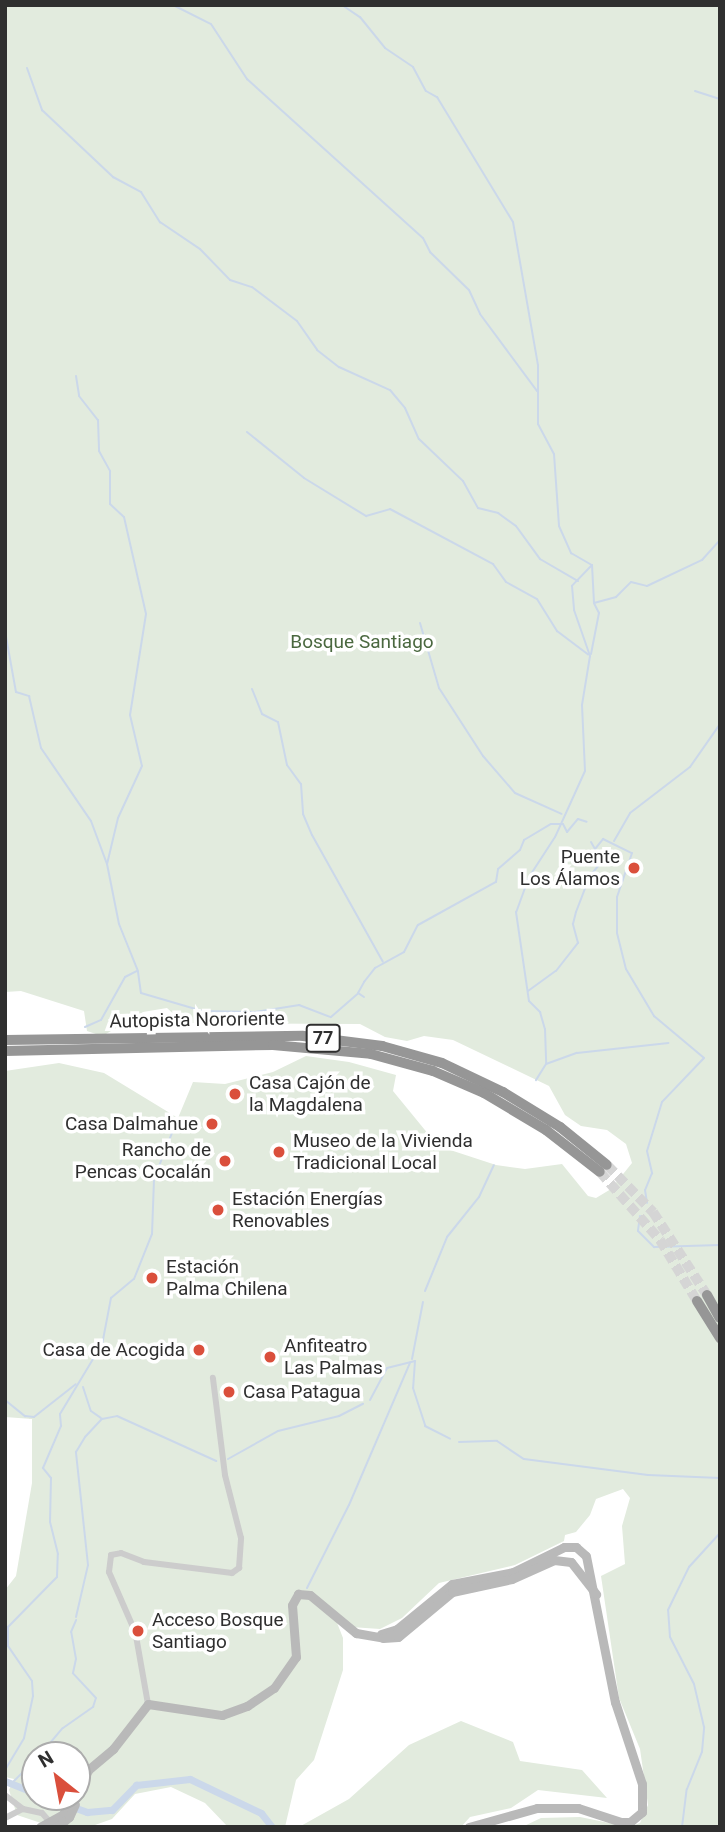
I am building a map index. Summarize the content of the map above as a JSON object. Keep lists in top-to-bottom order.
{
  "streets": {
    "highway": ["Autopista Nororiente", "77"]
  },
  "parks": ["Bosque Santiago"],
  "places": [
    "Puente Los Álamos",
    "Casa Cajón de la Magdalena",
    "Casa Dalmahue",
    "Museo de la Vivienda Tradicional Local",
    "Rancho de Pencas Cocalán",
    "Estación Energías Renovables",
    "Estación Palma Chilena",
    "Casa de Acogida",
    "Anfiteatro Las Palmas",
    "Casa Patagua",
    "Acceso Bosque Santiago"
  ],
  "north": "top left"
}
